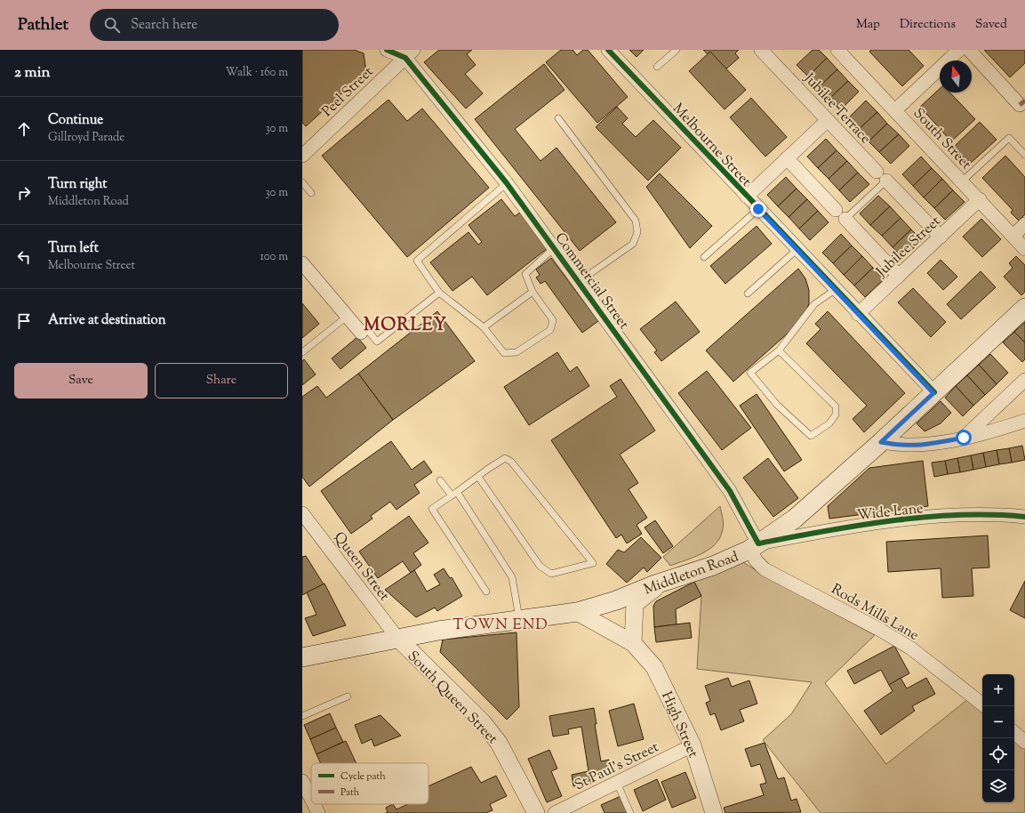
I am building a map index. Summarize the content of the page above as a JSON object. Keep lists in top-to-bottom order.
{
  "streets": {
    "main road": ["Middleton Road"],
    "street": [
      "Peel Street",
      "Jubilee Terrace",
      "South Street",
      "Melbourne Street",
      "Jubilee Street",
      "Commercial Street",
      "Wide Lane",
      "Queen Street",
      "Rods Mills Lane",
      "South Queen Street",
      "High Street",
      "St Paul's Street"
    ]
  },
  "crossings": [
    ["Peel Street", "Commercial Street"],
    ["Jubilee Terrace", "Jubilee Street"],
    ["South Street", "Jubilee Street"],
    ["Melbourne Street", "Jubilee Street"],
    ["Melbourne Street", "Middleton Road"],
    ["Commercial Street", "Wide Lane"],
    ["Commercial Street", "Middleton Road"],
    ["Commercial Street", "Rods Mills Lane"],
    ["Wide Lane", "Middleton Road"],
    ["Wide Lane", "Rods Mills Lane"],
    ["Queen Street", "Middleton Road"],
    ["Queen Street", "South Queen Street"],
    ["Middleton Road", "Rods Mills Lane"],
    ["Middleton Road", "South Queen Street"],
    ["Middleton Road", "High Street"],
    ["High Street", "St Paul's Street"]
  ],
  "districts": ["MORLEY", "TOWN END"],
  "legend": ["Cycle path", "Path"],
  "north": "top",
  "page": {
    "header": "Pathlet",
    "search": "Search here",
    "nav": ["Map", "Directions", "Saved"],
    "heading": ["2 min", "Walk · 160 m"],
    "list": [
      ["Continue", "Gillroyd Parade", "30 m"],
      ["Turn right", "Middleton Road", "30 m"],
      ["Turn left", "Melbourne Street", "100 m"],
      "Arrive at destination"
    ],
    "buttons": ["Save", "Share"],
    "map_buttons": ["+", "−"]
  }
}
